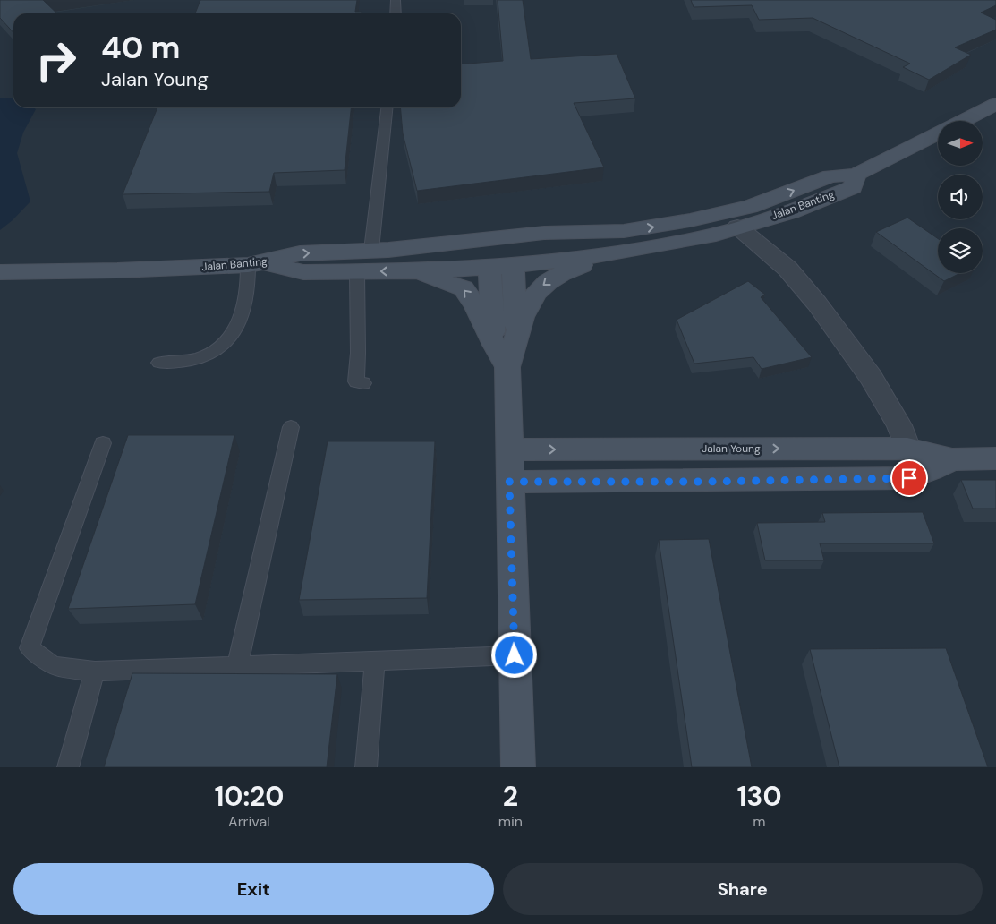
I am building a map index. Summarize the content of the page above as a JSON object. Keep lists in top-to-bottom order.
{
  "streets": {
    "main road": ["Jalan Banting", "Jalan Young"]
  },
  "north": "right",
  "page": {
    "turn": ["40 m", "Jalan Young"],
    "eta": [
      "10:20",
      "Arrival",
      "2",
      "min",
      "130",
      "m"
    ],
    "buttons": ["Exit", "Share"]
  }
}
